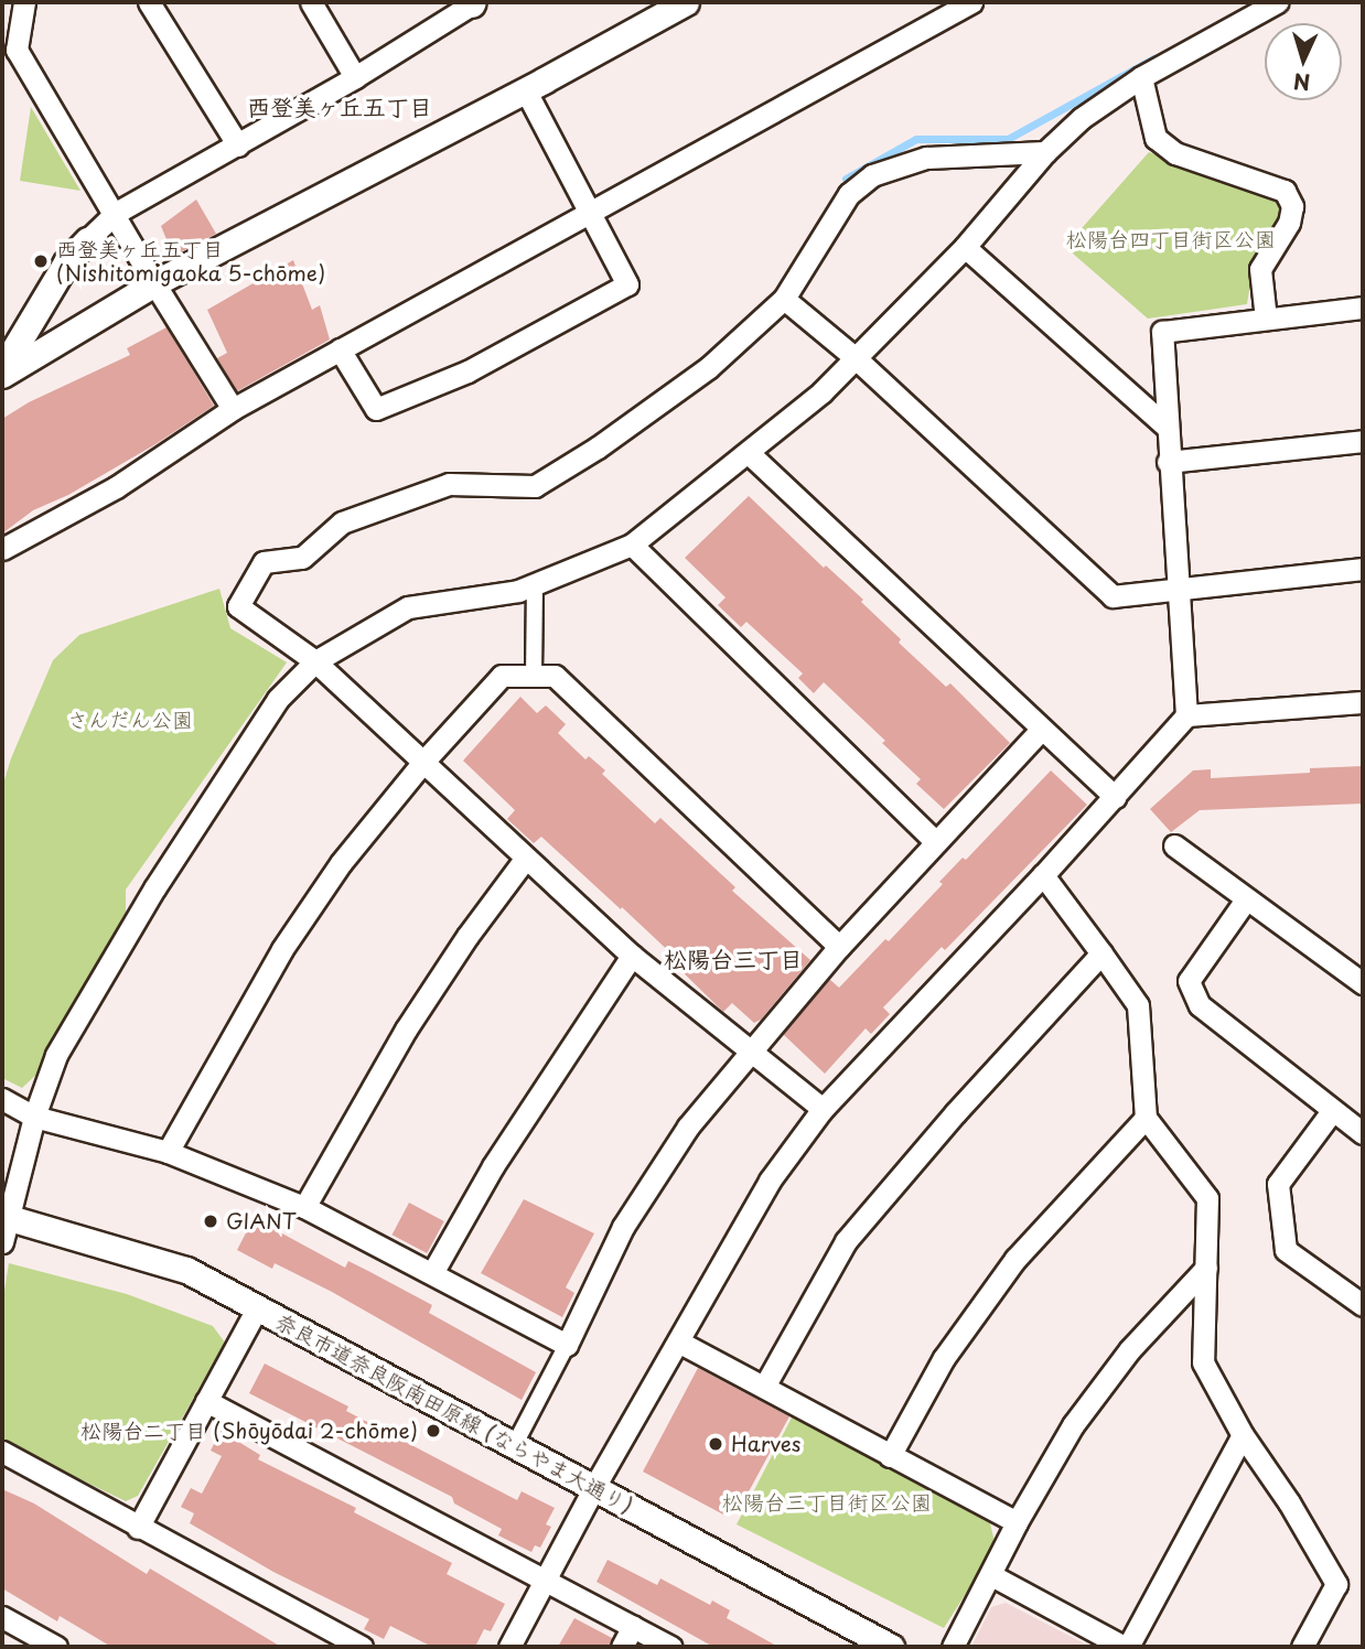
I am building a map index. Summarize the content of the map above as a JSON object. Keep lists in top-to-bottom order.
{
  "streets": {
    "street": ["奈良市道奈良阪南田原線 (ならやま大通り)"]
  },
  "districts": ["西登美ヶ丘五丁目", "松陽台三丁目"],
  "parks": ["松陽台四丁目街区公園", "さんだん公園", "松陽台三丁目街区公園"],
  "places": [
    "西登美ヶ丘五丁目 (Nishitomigaoka 5-chōme)",
    "GIANT",
    "松陽台二丁目 (Shōyōdai 2-chōme)",
    "Harves"
  ],
  "north": "bottom"
}
